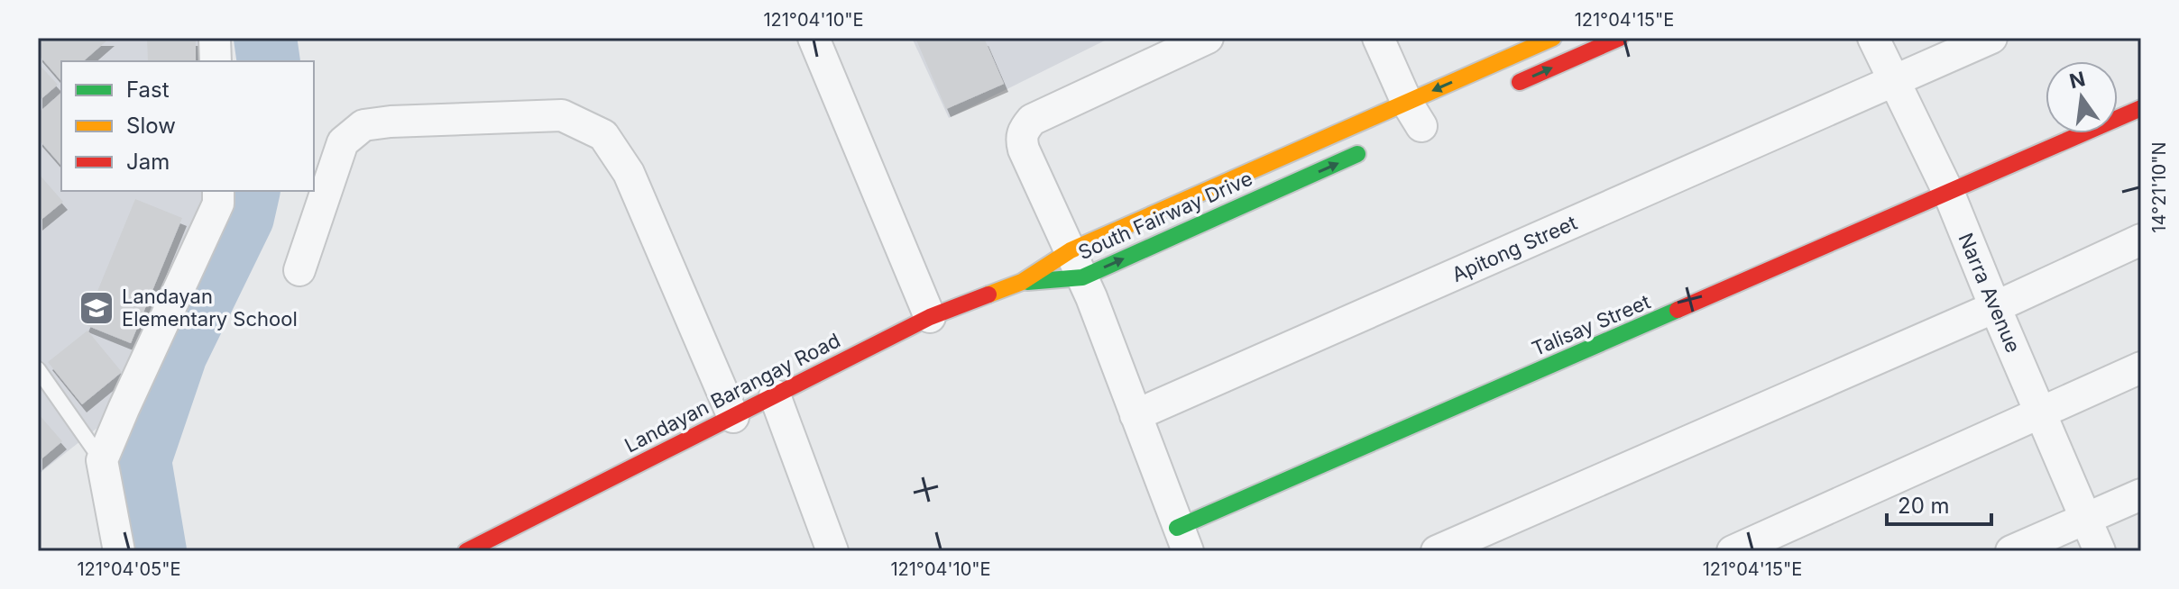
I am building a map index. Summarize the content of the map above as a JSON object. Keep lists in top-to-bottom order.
{
  "streets": {
    "street": [
      "South Fairway Drive",
      "Apitong Street",
      "Narra Avenue",
      "Talisay Street",
      "Landayan Barangay Road"
    ]
  },
  "crossings": [
    ["South Fairway Drive", "Landayan Barangay Road"],
    ["Apitong Street", "Narra Avenue"],
    ["Narra Avenue", "Talisay Street"]
  ],
  "places": {
    "school or university": ["Landayan Elementary School"]
  },
  "legend": ["Fast", "Slow", "Jam"],
  "scale_bar": "20 m",
  "north": "top",
  "coordinates": [
    "121°04'10\"E",
    "121°04'15\"E",
    "14°21'10\"N",
    "121°04'05\"E"
  ]
}
